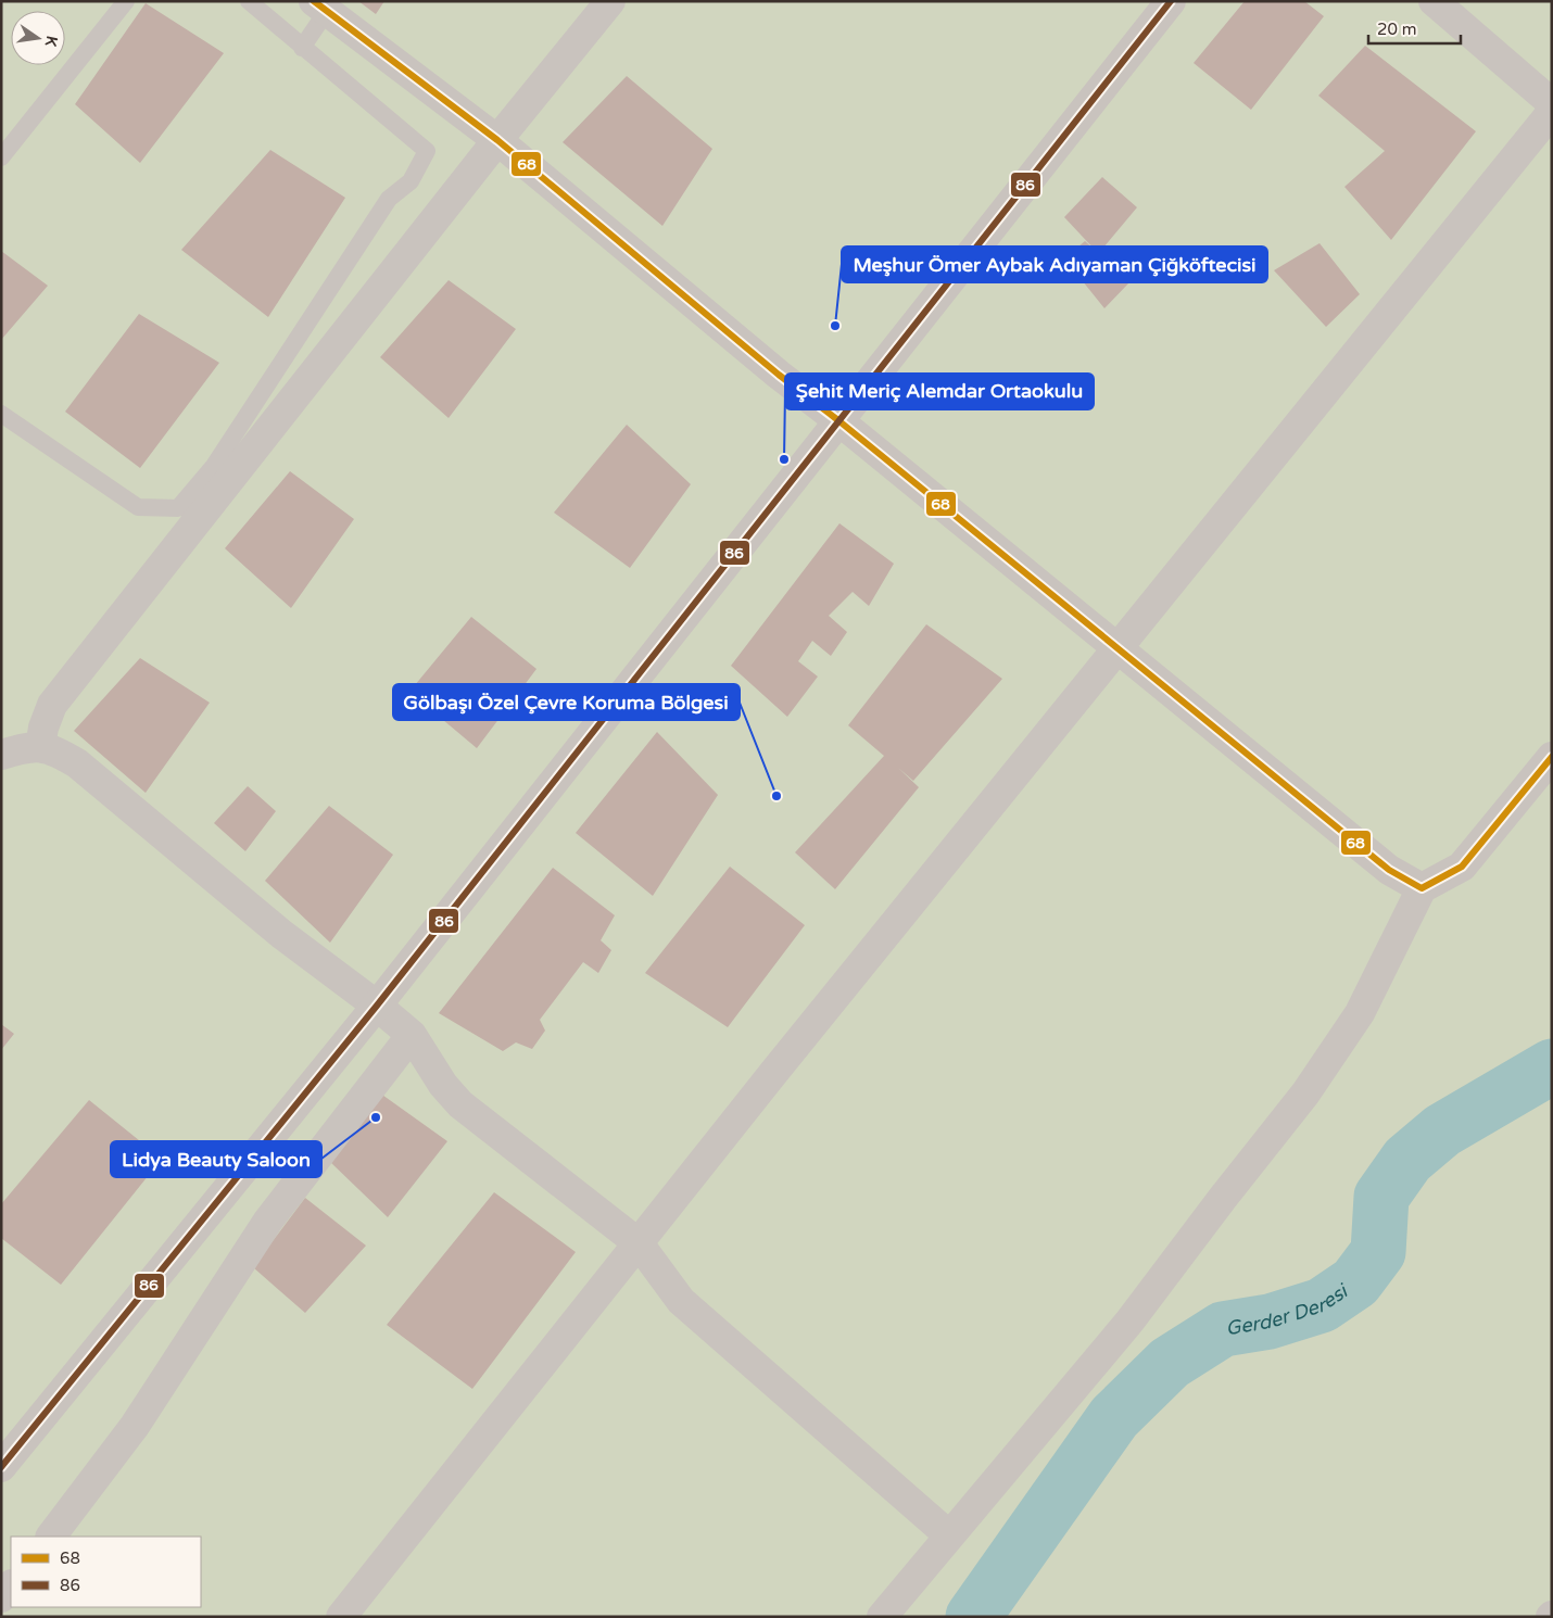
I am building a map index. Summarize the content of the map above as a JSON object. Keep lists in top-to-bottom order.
{
  "water": ["Gerder Deresi"],
  "places": [
    "Meşhur Ömer Aybak Adıyaman Çiğköftecisi",
    "Şehit Meriç Alemdar Ortaokulu",
    "Gölbaşı Özel Çevre Koruma Bölgesi",
    "Lidya Beauty Saloon"
  ],
  "lines": ["transit line 68", "transit line 86"],
  "legend": ["68", "86"],
  "scale_bar": "20 m",
  "north": "right"
}
